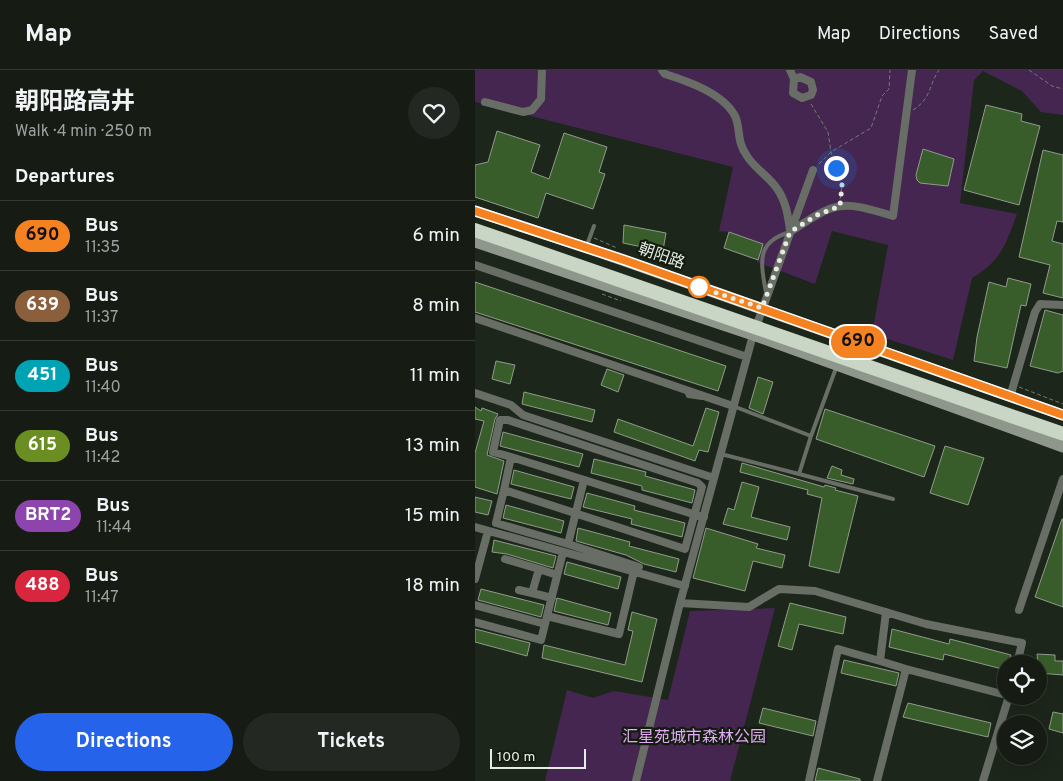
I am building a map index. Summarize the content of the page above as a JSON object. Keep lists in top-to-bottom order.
{
  "streets": {
    "highway": ["朝阳路"]
  },
  "parks": ["汇星苑城市森林公园"],
  "lines": ["bus line 690"],
  "scale_bar": "100 m",
  "page": {
    "header": "Map",
    "nav": ["Map", "Directions", "Saved"],
    "heading": [
      ["朝阳路高井", "Walk · 4 min · 250 m"],
      "Departures"
    ],
    "on_map": "690",
    "list": [
      {
        "mark": "690",
        "name": "Bus",
        "note": "11:35",
        "value": "6 min"
      },
      {
        "mark": "639",
        "name": "Bus",
        "note": "11:37",
        "value": "8 min"
      },
      {
        "mark": "451",
        "name": "Bus",
        "note": "11:40",
        "value": "11 min"
      },
      {
        "mark": "615",
        "name": "Bus",
        "note": "11:42",
        "value": "13 min"
      },
      {
        "mark": "BRT2",
        "name": "Bus",
        "note": "11:44",
        "value": "15 min"
      },
      {
        "mark": "488",
        "name": "Bus",
        "note": "11:47",
        "value": "18 min"
      }
    ],
    "buttons": ["Directions", "Tickets"],
    "scale": "100 m"
  }
}
